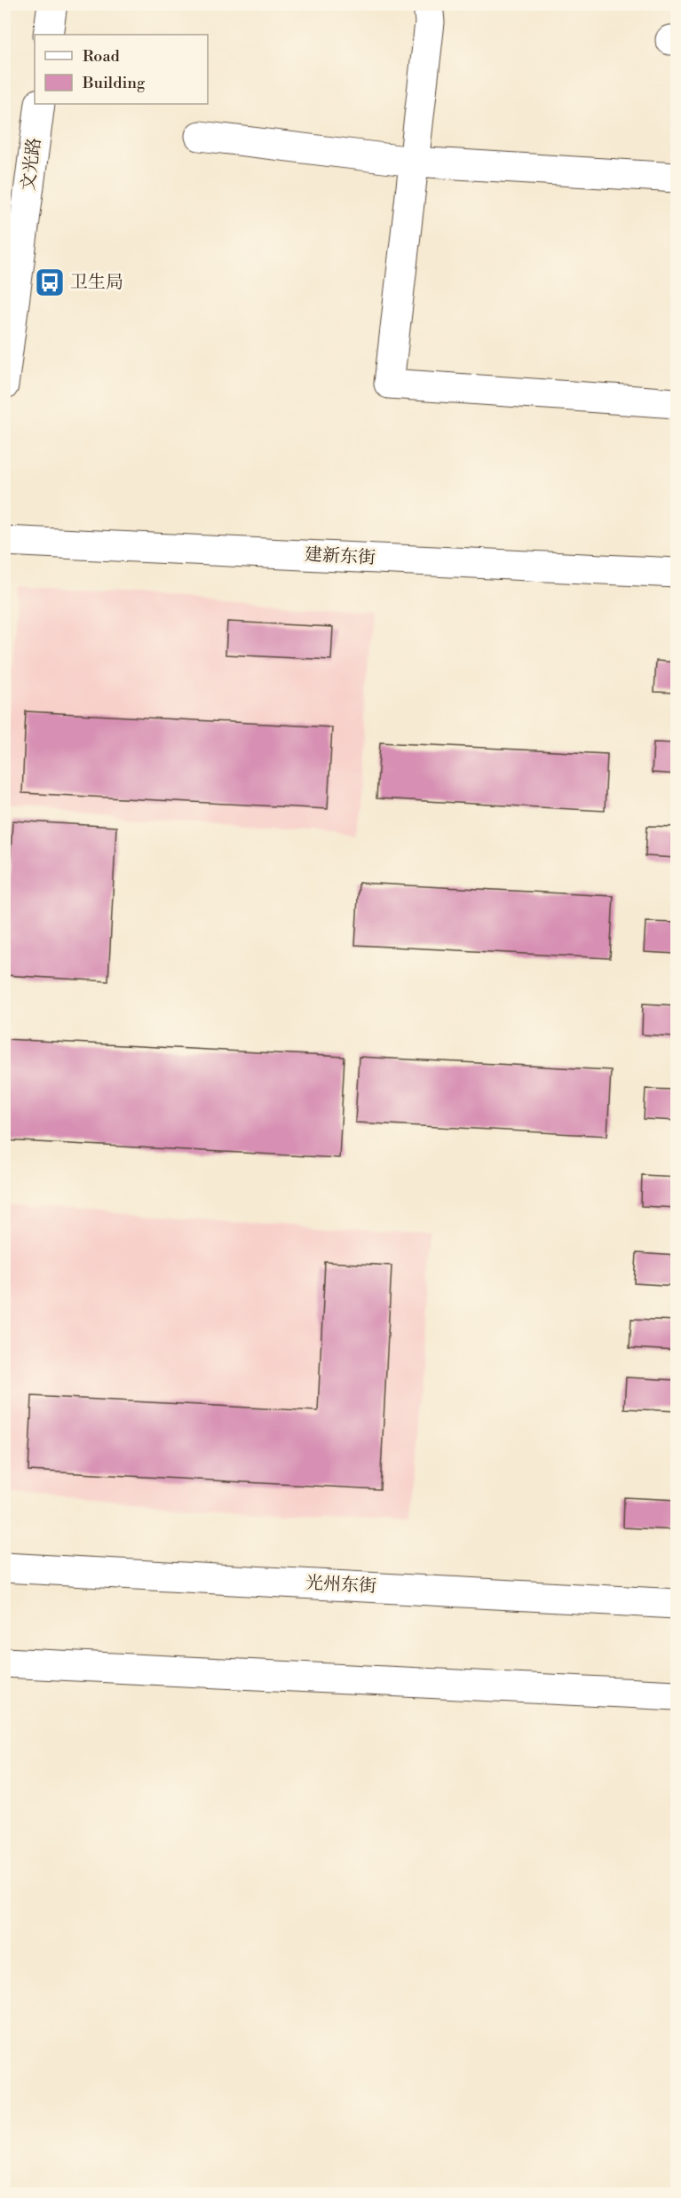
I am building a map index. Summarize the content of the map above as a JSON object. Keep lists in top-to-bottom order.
{
  "streets": {
    "street": ["文光路", "建新东街", "光州东街"]
  },
  "places": {
    "bus stop": ["卫生局"]
  },
  "legend": ["Road", "Building"]
}
